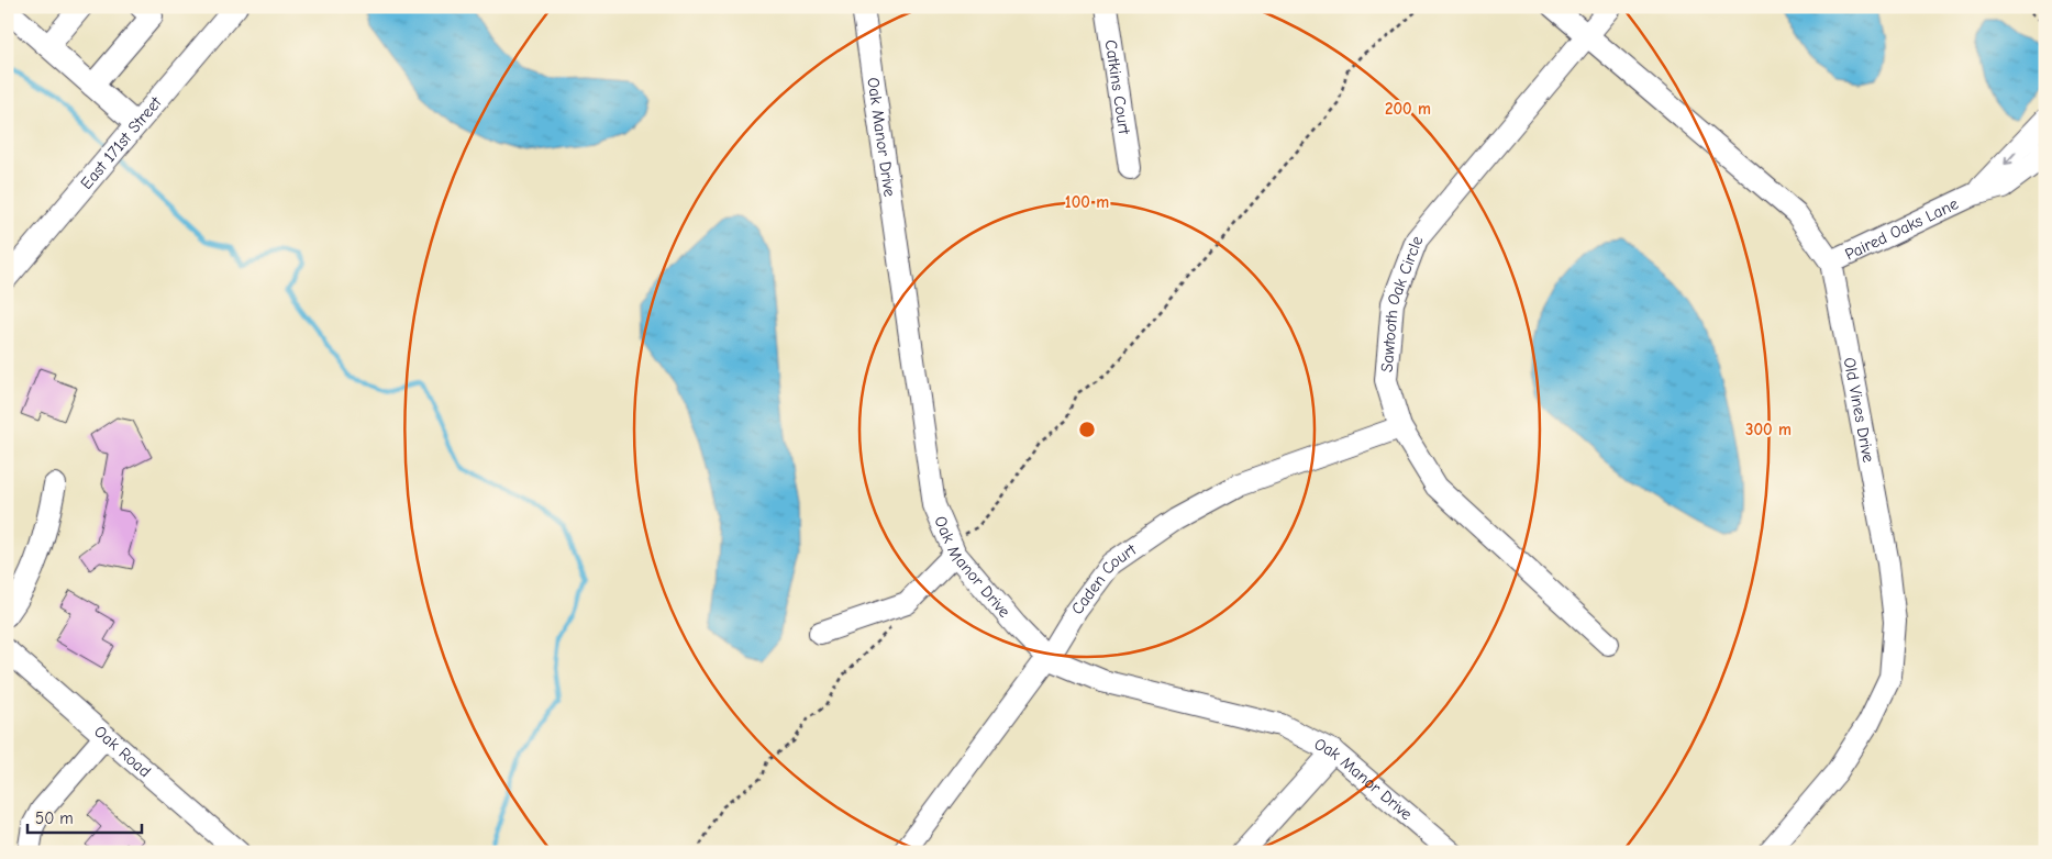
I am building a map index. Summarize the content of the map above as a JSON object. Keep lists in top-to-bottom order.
{
  "streets": {
    "street": [
      "Catkins Court",
      "Oak Manor Drive",
      "East 171st Street",
      "Paired Oaks Lane",
      "Sawtooth Oak Circle",
      "Old Vines Drive",
      "Caden Court",
      "Oak Road"
    ]
  },
  "crossings": [
    ["Oak Manor Drive", "Caden Court"],
    ["Paired Oaks Lane", "Old Vines Drive"],
    ["Sawtooth Oak Circle", "Old Vines Drive"],
    ["Sawtooth Oak Circle", "Caden Court"]
  ],
  "scale_bar": "50 m",
  "rings": ["200 m", "100 m", "300 m"]
}
